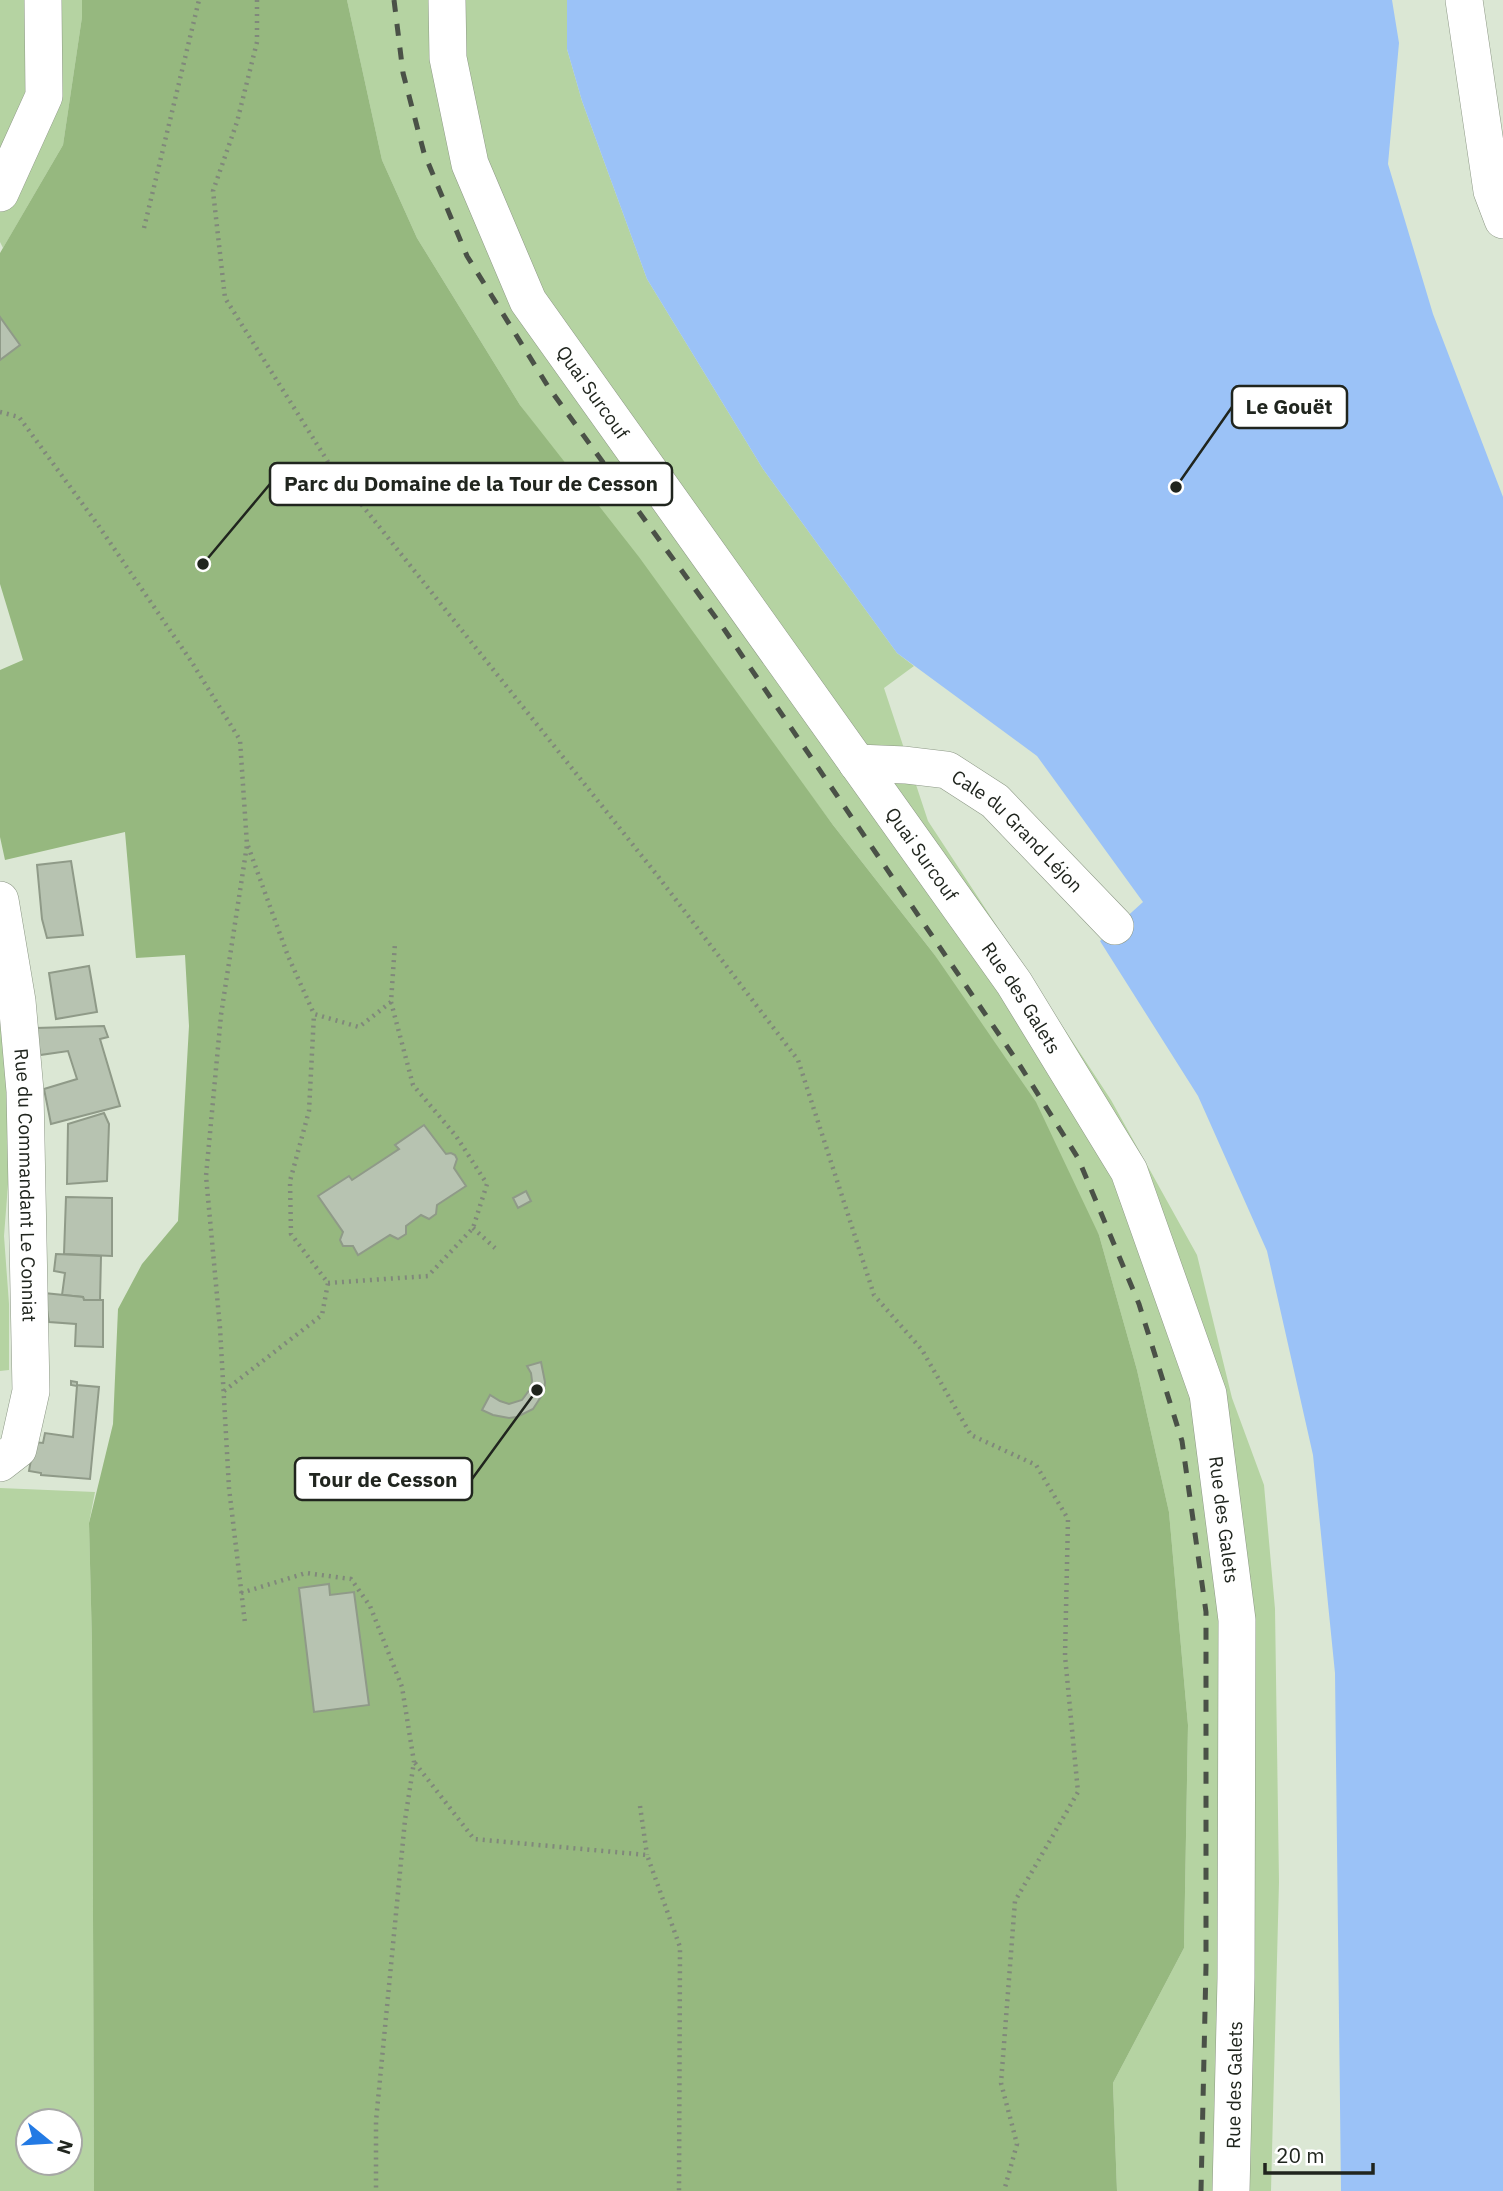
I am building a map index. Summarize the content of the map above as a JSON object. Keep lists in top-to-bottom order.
{
  "streets": {
    "street": [
      "Quai Surcouf",
      "Cale du Grand Léjon",
      "Rue des Galets",
      "Rue du Commandant Le Conniat"
    ]
  },
  "crossings": [
    ["Quai Surcouf", "Cale du Grand Léjon"],
    ["Quai Surcouf", "Rue des Galets"]
  ],
  "places": ["Le Gouët", "Parc du Domaine de la Tour de Cesson", "Tour de Cesson"],
  "scale_bar": "20 m",
  "north": "right"
}
